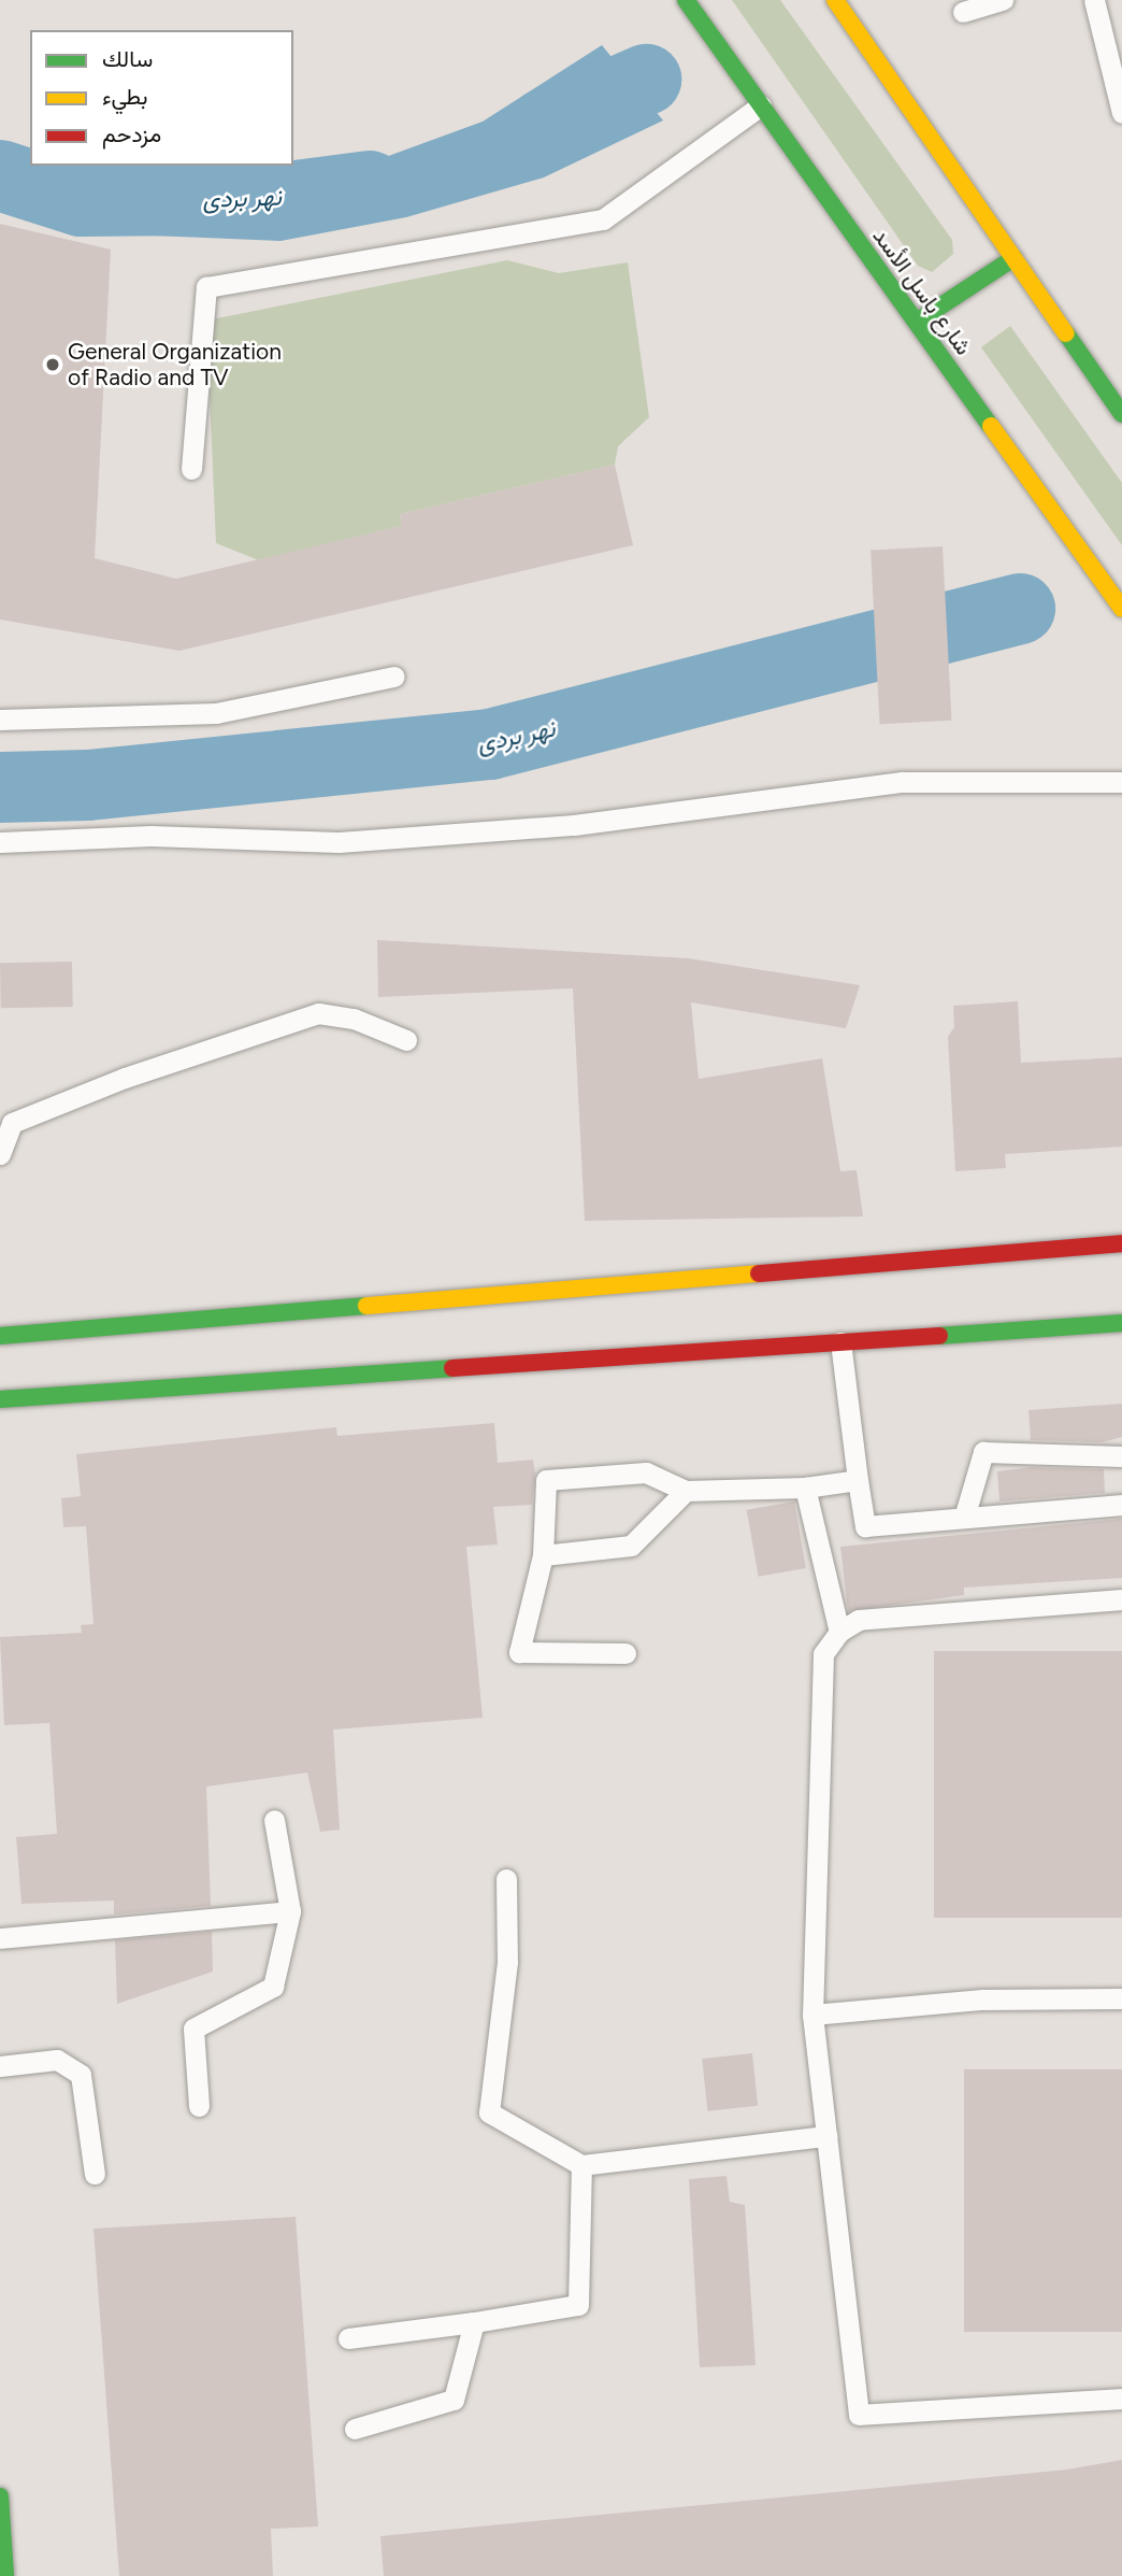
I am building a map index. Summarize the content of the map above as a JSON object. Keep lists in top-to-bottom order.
{
  "streets": {
    "main road": ["شارع باسل الأسد"]
  },
  "water": ["نهر بردى"],
  "places": ["General Organization of Radio and TV"],
  "legend": ["سالك", "بطيء", "مزدحم"]
}
